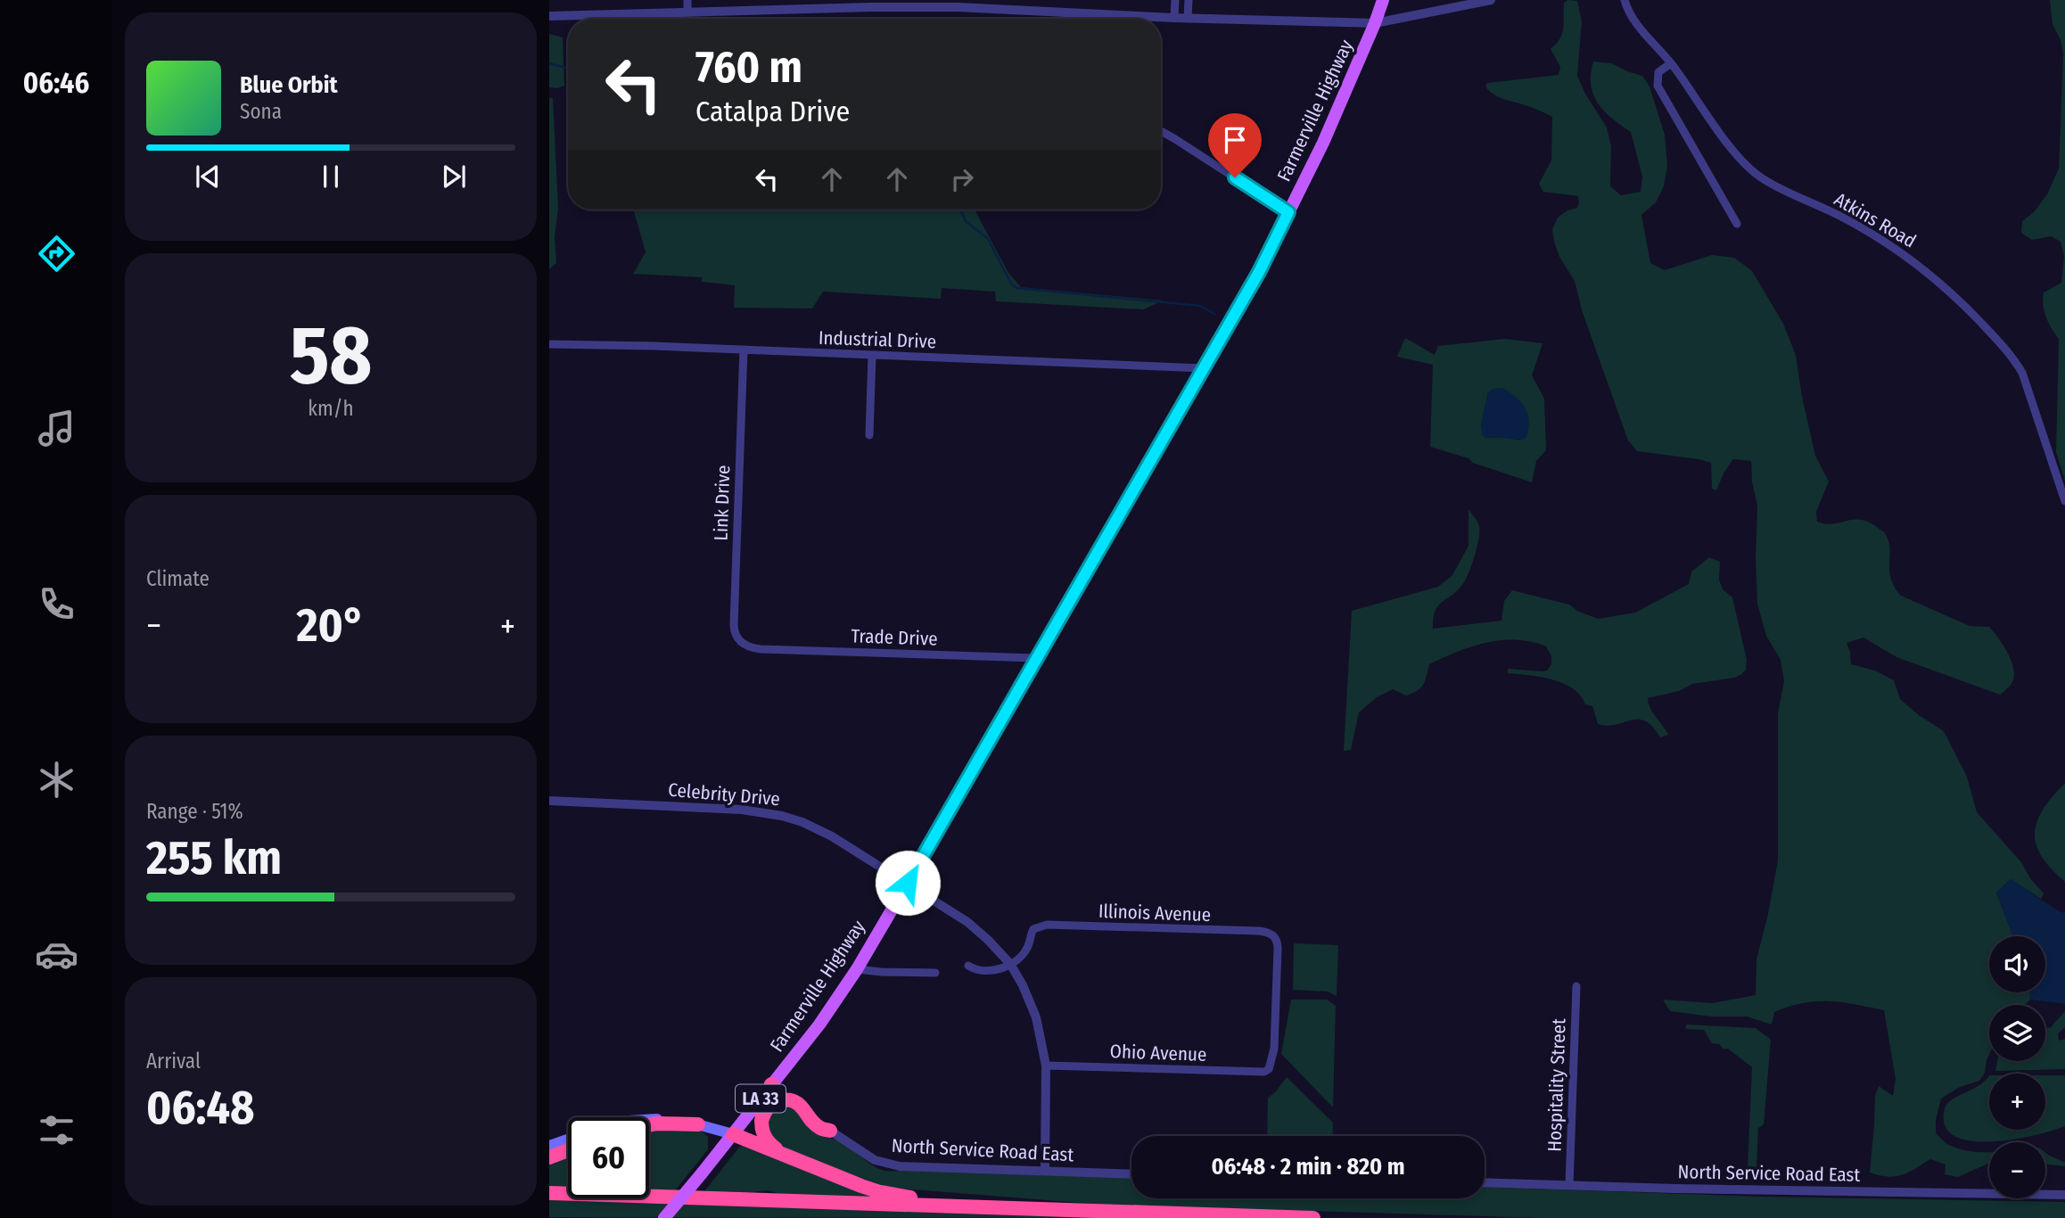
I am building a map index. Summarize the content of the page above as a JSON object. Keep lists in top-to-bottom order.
{
  "streets": {
    "main road": ["Farmerville Highway", "LA 33"],
    "street": [
      "Atkins Road",
      "Industrial Drive",
      "Link Drive",
      "Trade Drive",
      "Celebrity Drive",
      "Illinois Avenue",
      "Ohio Avenue",
      "Hospitality Street",
      "North Service Road East"
    ]
  },
  "crossings": [
    ["Farmerville Highway", "Industrial Drive"],
    ["Farmerville Highway", "Trade Drive"],
    ["Farmerville Highway", "Celebrity Drive"],
    ["Industrial Drive", "Link Drive"],
    ["Link Drive", "Trade Drive"],
    ["Celebrity Drive", "Illinois Avenue"],
    ["Celebrity Drive", "Ohio Avenue"],
    ["Celebrity Drive", "North Service Road East"],
    ["Illinois Avenue", "Ohio Avenue"],
    ["Hospitality Street", "North Service Road East"]
  ],
  "page": {
    "tabs": "06:46",
    "turn": ["760 m", "Catalpa Drive"],
    "song": ["Blue Orbit", "Sona"],
    "tile": [
      ["58", "km/h"],
      "Climate",
      ["Range · 51%", "255 km"],
      ["Arrival", "06:48"]
    ],
    "heat": ["−", "20°", "+"],
    "map_buttons": ["+", "−"],
    "limit": "60",
    "trip": "06:48 · 2 min · 820 m"
  }
}
